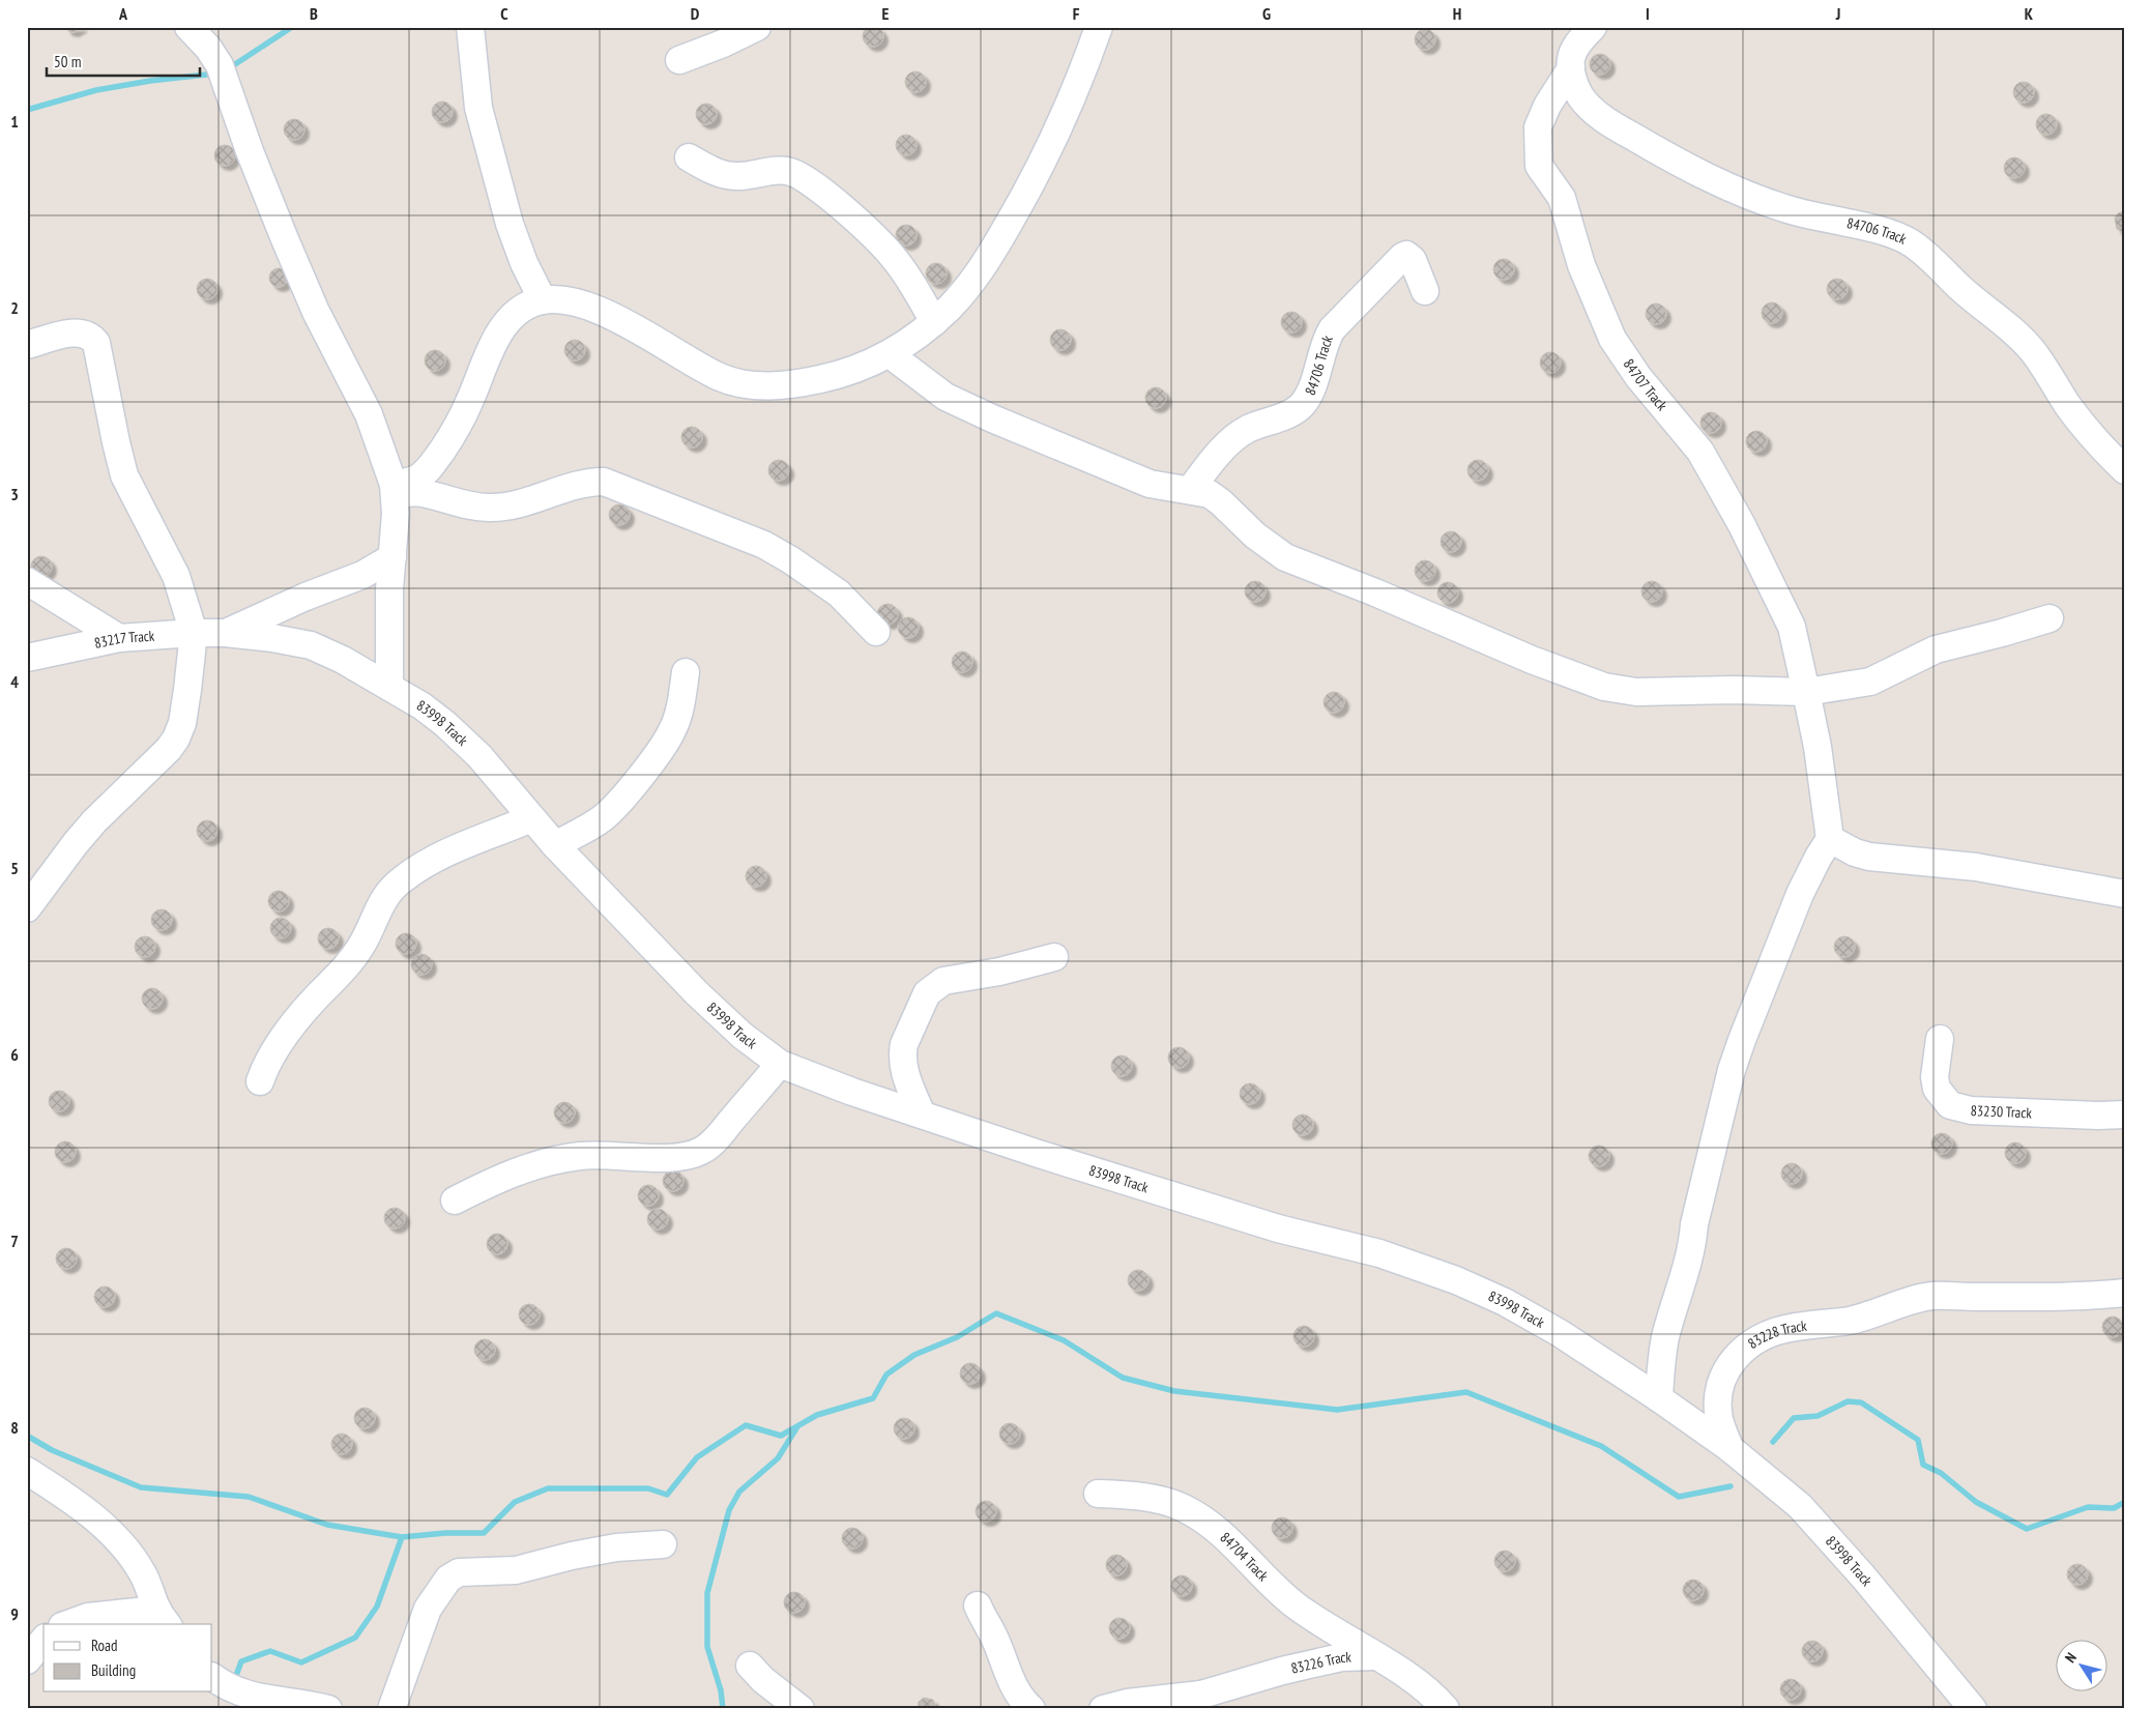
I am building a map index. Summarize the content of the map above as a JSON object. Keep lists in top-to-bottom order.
{
  "streets": {
    "street": [
      "84706 Track",
      "84707 Track",
      "83217 Track",
      "83998 Track",
      "83230 Track",
      "83228 Track",
      "84704 Track",
      "83226 Track"
    ]
  },
  "crossings": [
    ["84706 Track", "84707 Track"],
    ["83217 Track", "83998 Track"],
    ["83998 Track", "83228 Track"],
    ["84704 Track", "83226 Track"]
  ],
  "legend": ["Road", "Building"],
  "scale_bar": "50 m",
  "north": "top left",
  "grid": {
    "columns": [
      "A",
      "B",
      "C",
      "D",
      "E",
      "F",
      "G",
      "H",
      "I",
      "J",
      "K"
    ],
    "rows": [
      "1",
      "2",
      "3",
      "4",
      "5",
      "6",
      "7",
      "8",
      "9"
    ]
  }
}
